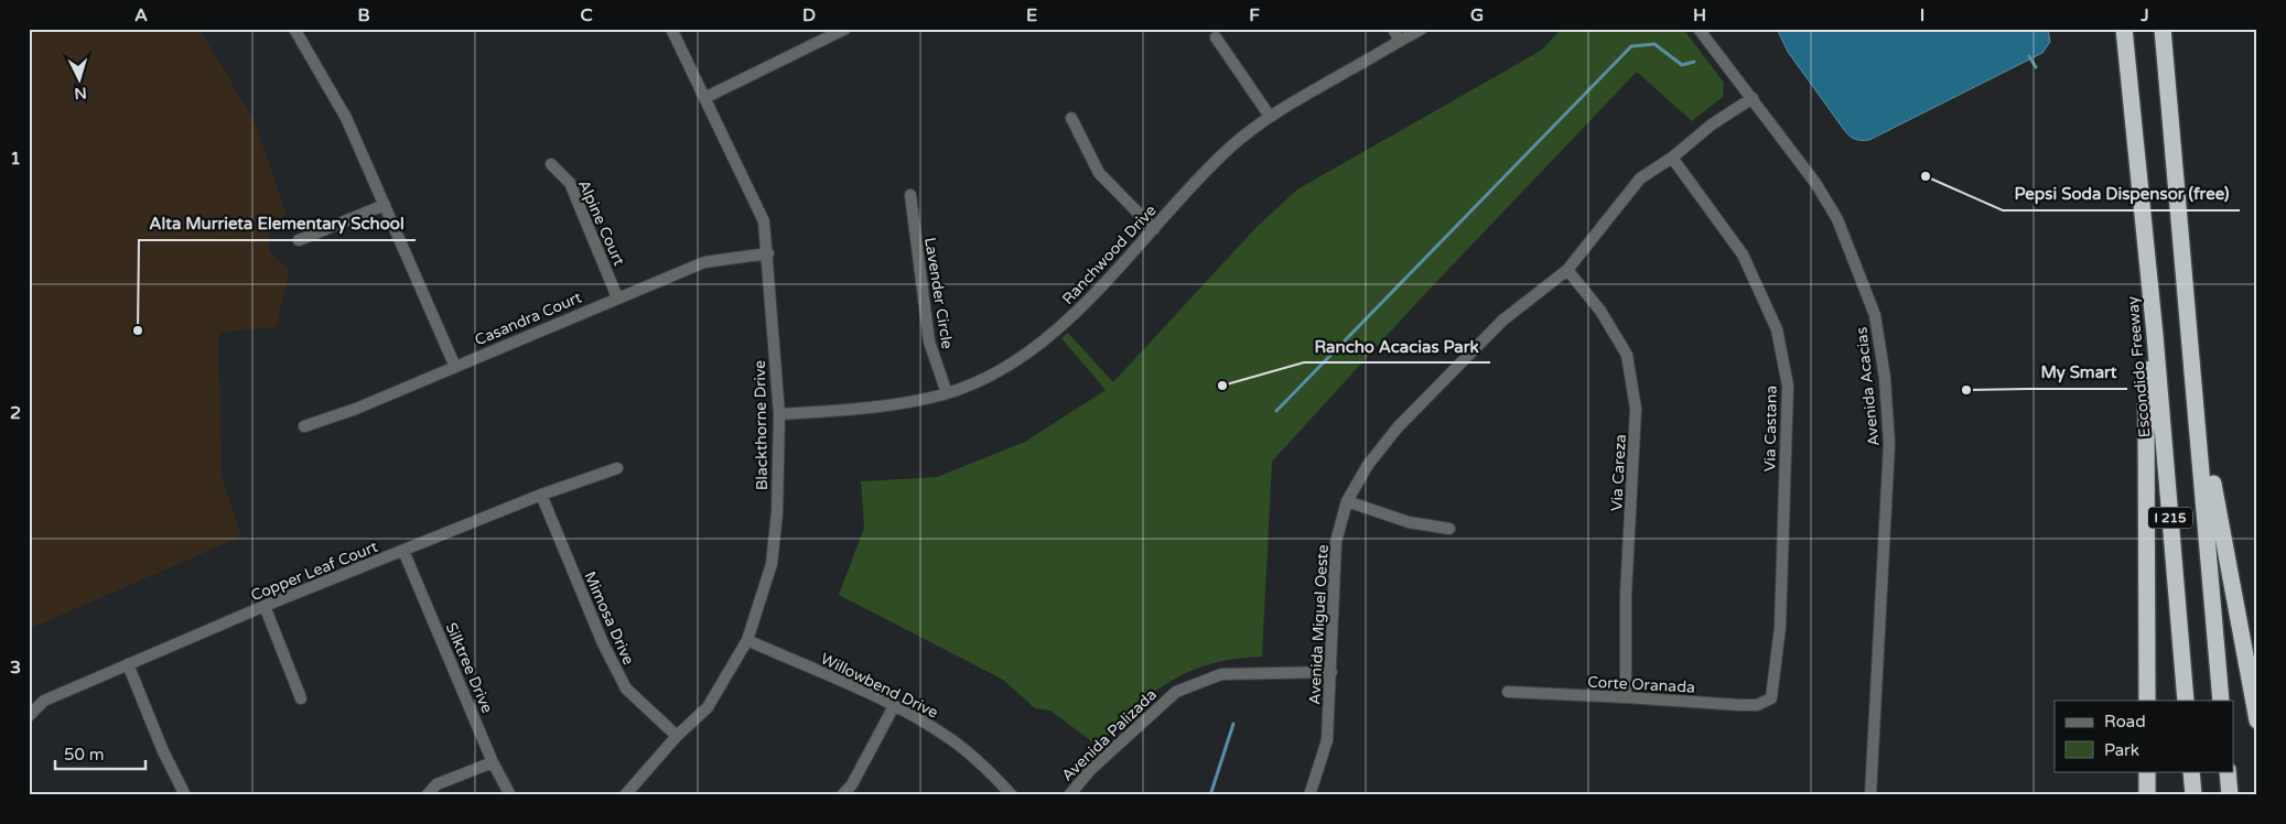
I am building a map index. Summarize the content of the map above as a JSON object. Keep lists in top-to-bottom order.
{
  "streets": {
    "highway": ["Escondido Freeway", "I 215"],
    "street": [
      "Alpine Court",
      "Ranchwood Drive",
      "Lavender Circle",
      "Casandra Court",
      "Avenida Acacias",
      "Blackthorne Drive",
      "Via Castana",
      "Via Careza",
      "Copper Leaf Court",
      "Mimosa Drive",
      "Avenida Miguel Oeste",
      "Silktree Drive",
      "Corte Oranada",
      "Willowbend Drive",
      "Avenida Palizada"
    ]
  },
  "crossings": [
    ["Alpine Court", "Casandra Court"],
    ["Ranchwood Drive", "Lavender Circle"],
    ["Ranchwood Drive", "Blackthorne Drive"],
    ["Casandra Court", "Blackthorne Drive"],
    ["Avenida Acacias", "Avenida Miguel Oeste"],
    ["Blackthorne Drive", "Mimosa Drive"],
    ["Blackthorne Drive", "Willowbend Drive"],
    ["Via Castana", "Avenida Miguel Oeste"],
    ["Via Castana", "Corte Oranada"],
    ["Via Careza", "Avenida Miguel Oeste"],
    ["Via Careza", "Corte Oranada"],
    ["Copper Leaf Court", "Mimosa Drive"],
    ["Copper Leaf Court", "Silktree Drive"],
    ["Avenida Miguel Oeste", "Avenida Palizada"]
  ],
  "places": [
    "Pepsi Soda Dispensor (free)",
    "Alta Murrieta Elementary School",
    "Rancho Acacias Park",
    "My Smart"
  ],
  "legend": ["Road", "Park"],
  "scale_bar": "50 m",
  "north": "bottom",
  "grid": {
    "columns": [
      "A",
      "B",
      "C",
      "D",
      "E",
      "F",
      "G",
      "H",
      "I",
      "J"
    ],
    "rows": ["1", "2", "3"]
  }
}
